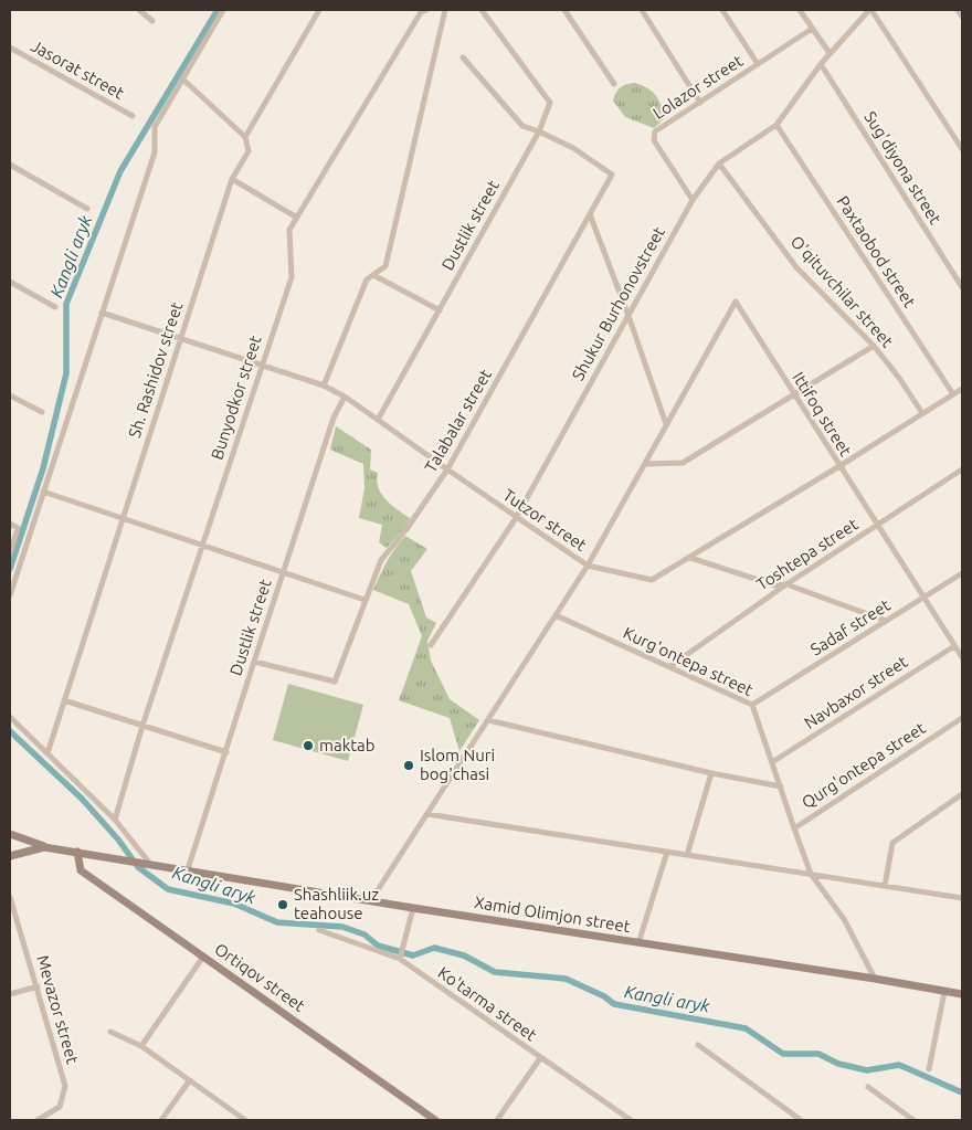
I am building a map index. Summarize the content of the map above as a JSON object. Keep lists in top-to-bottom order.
{
  "streets": {
    "main road": ["Xamid Olimjon street", "Ortiqov street"],
    "street": [
      "Jasorat street",
      "Lolazor street",
      "Sug'diyona street",
      "Dustlik street",
      "Paxtaobod street",
      "O'qituvchilar street",
      "Shukur Burhonovstreet",
      "Sh. Rashidov street",
      "Bunyodkor street",
      "Ittifoq street",
      "Talabalar street",
      "Tutzor street",
      "Toshtepa street",
      "Sadaf street",
      "Kurg'ontepa street",
      "Navbaxor street",
      "Qurg'ontepa street",
      "Ko'tarma street",
      "Mevazor street"
    ]
  },
  "crossings": [
    ["Lolazor street", "Shukur Burhonovstreet"],
    ["Sug'diyona street", "Shukur Burhonovstreet"],
    ["Dustlik street", "Talabalar street"],
    ["Dustlik street", "Tutzor street"],
    ["Dustlik street", "Xamid Olimjon street"],
    ["Paxtaobod street", "Shukur Burhonovstreet"],
    ["Paxtaobod street", "Tutzor street"],
    ["O'qituvchilar street", "Shukur Burhonovstreet"],
    ["O'qituvchilar street", "Tutzor street"],
    ["Shukur Burhonovstreet", "Tutzor street"],
    ["Sh. Rashidov street", "Tutzor street"],
    ["Bunyodkor street", "Tutzor street"],
    ["Ittifoq street", "Tutzor street"],
    ["Ittifoq street", "Toshtepa street"],
    ["Ittifoq street", "Sadaf street"],
    ["Ittifoq street", "Navbaxor street"],
    ["Talabalar street", "Tutzor street"],
    ["Toshtepa street", "Kurg'ontepa street"],
    ["Sadaf street", "Kurg'ontepa street"],
    ["Kurg'ontepa street", "Navbaxor street"],
    ["Kurg'ontepa street", "Qurg'ontepa street"],
    ["Qurg'ontepa street", "Xamid Olimjon street"],
    ["Xamid Olimjon street", "Ortiqov street"]
  ],
  "water": ["Kangli aryk"],
  "places": ["maktab", "Islom Nuri bog'chasi", "Shashliik.uz teahouse"]
}
